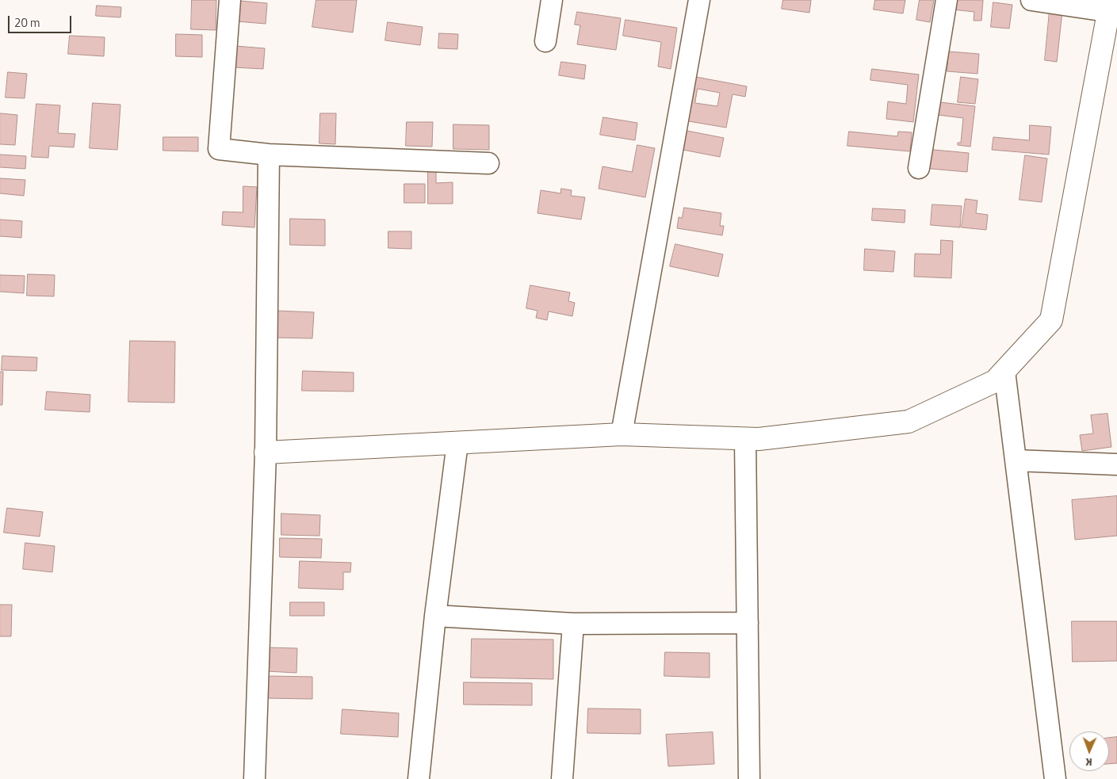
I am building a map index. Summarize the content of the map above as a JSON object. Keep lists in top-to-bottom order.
{
  "scale_bar": "20 m",
  "north": "bottom"
}
